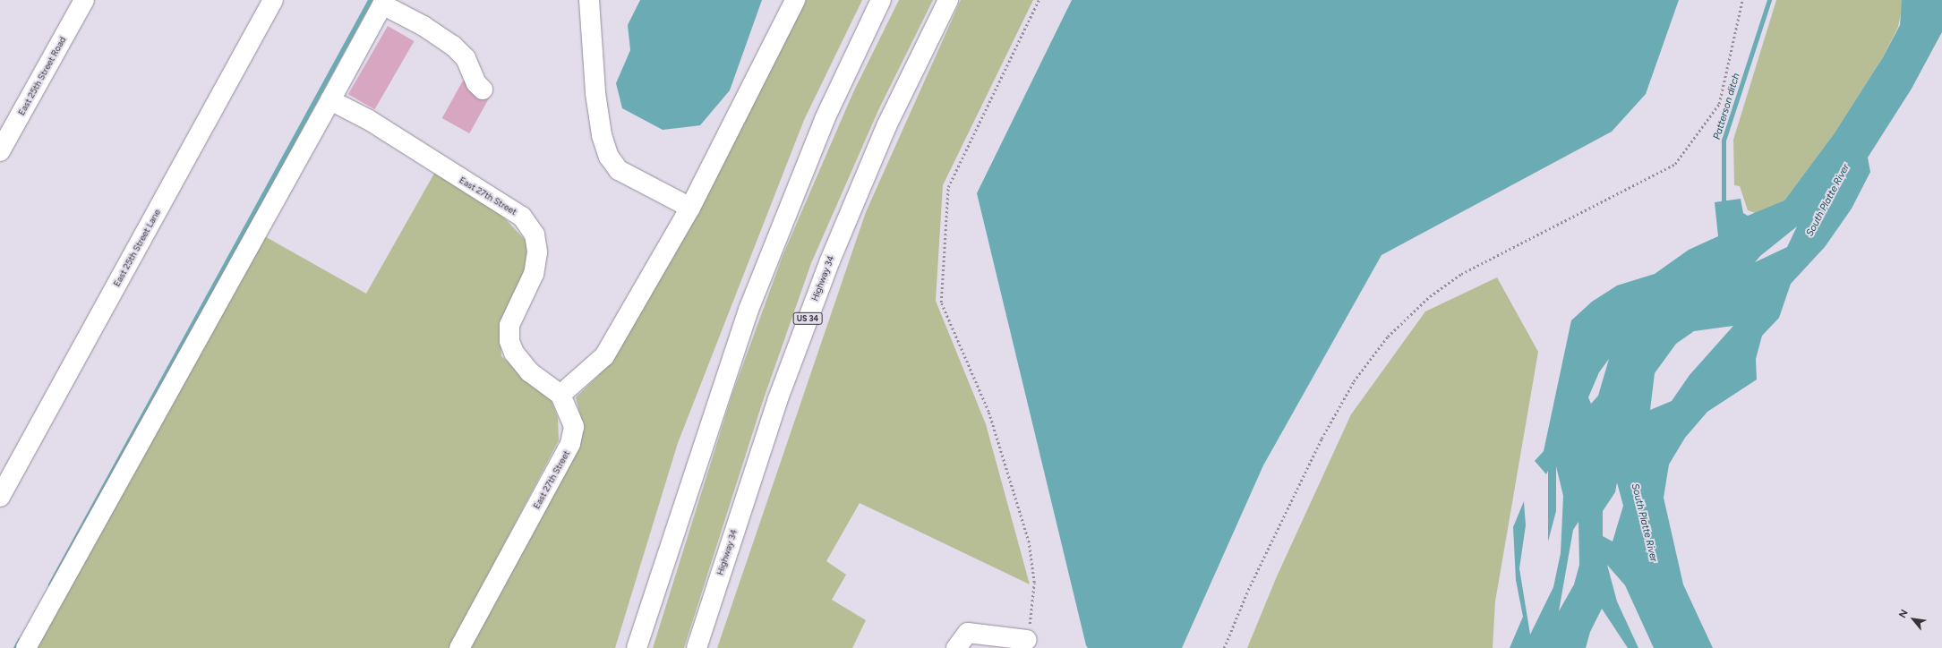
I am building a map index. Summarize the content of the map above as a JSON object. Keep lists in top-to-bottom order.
{
  "streets": {
    "main road": [
      "East 25th Street Road",
      "East 27th Street",
      "East 25th Street Lane",
      "Highway 34",
      "US 34"
    ]
  },
  "water": ["Patterson ditch", "South Platte River"],
  "north": "top left"
}
